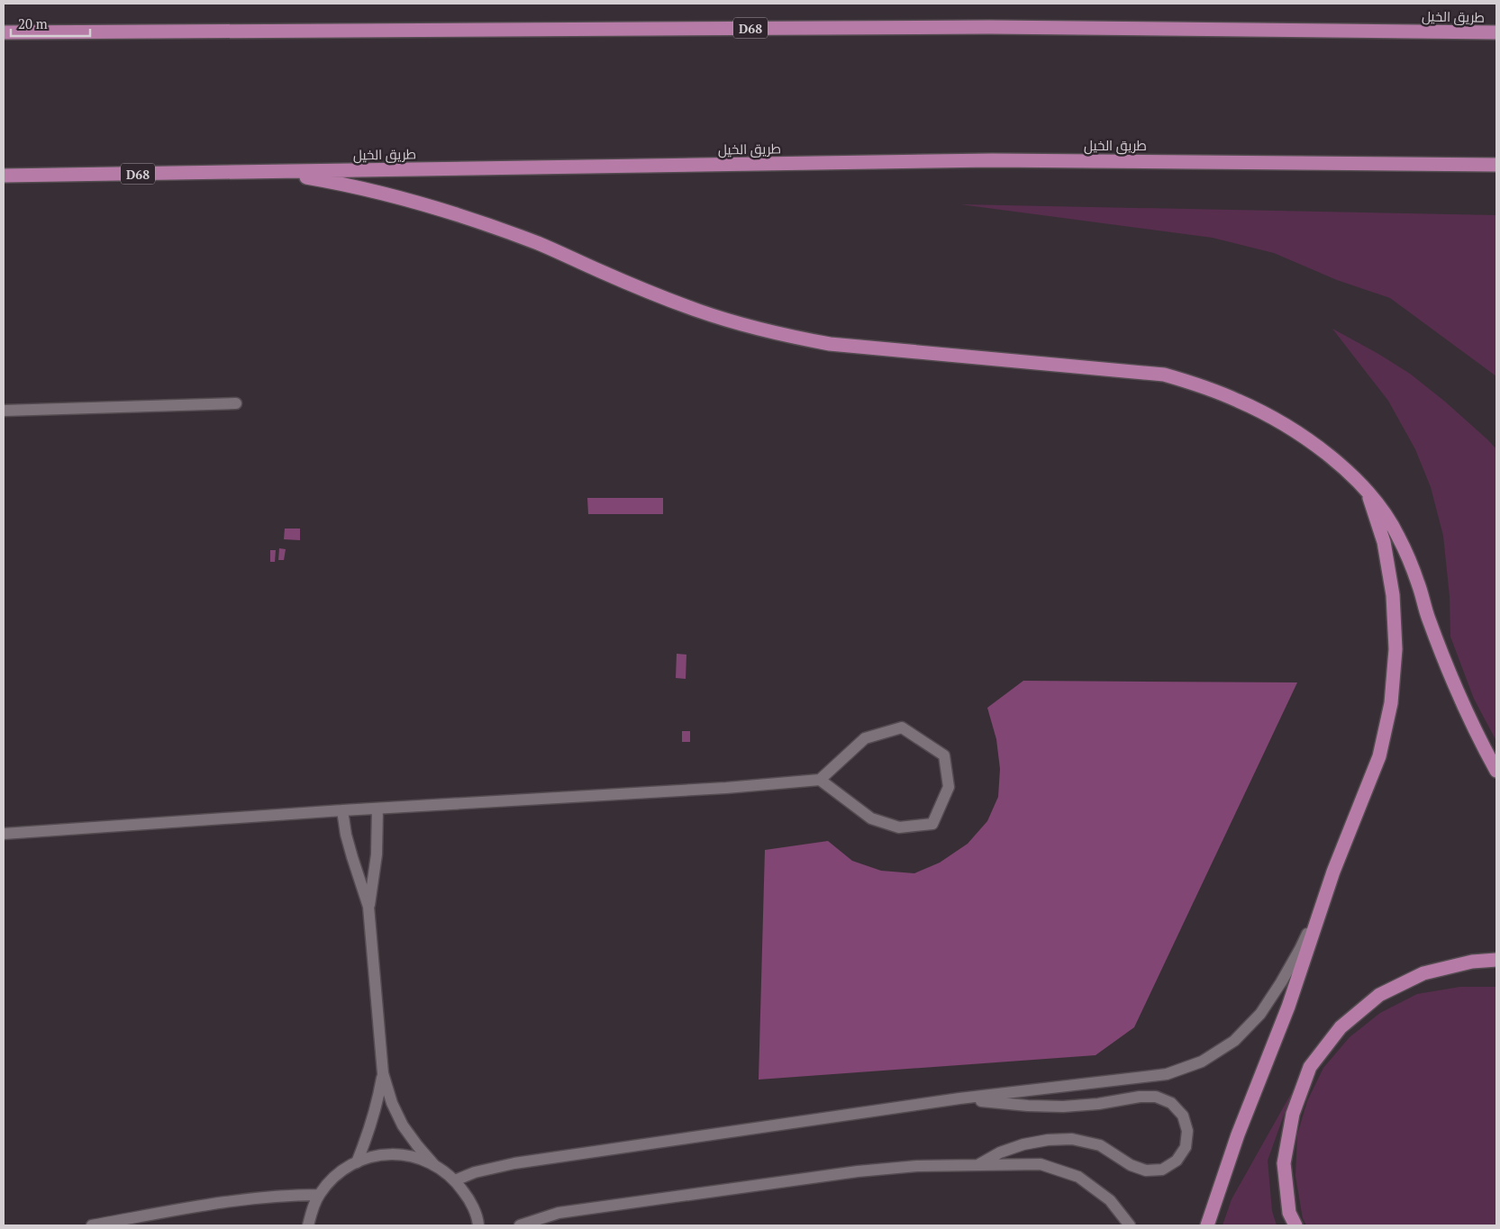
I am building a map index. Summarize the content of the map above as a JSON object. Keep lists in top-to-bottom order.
{
  "streets": {
    "highway": ["طريق الخيل", "D68"]
  },
  "scale_bar": "20 m"
}
